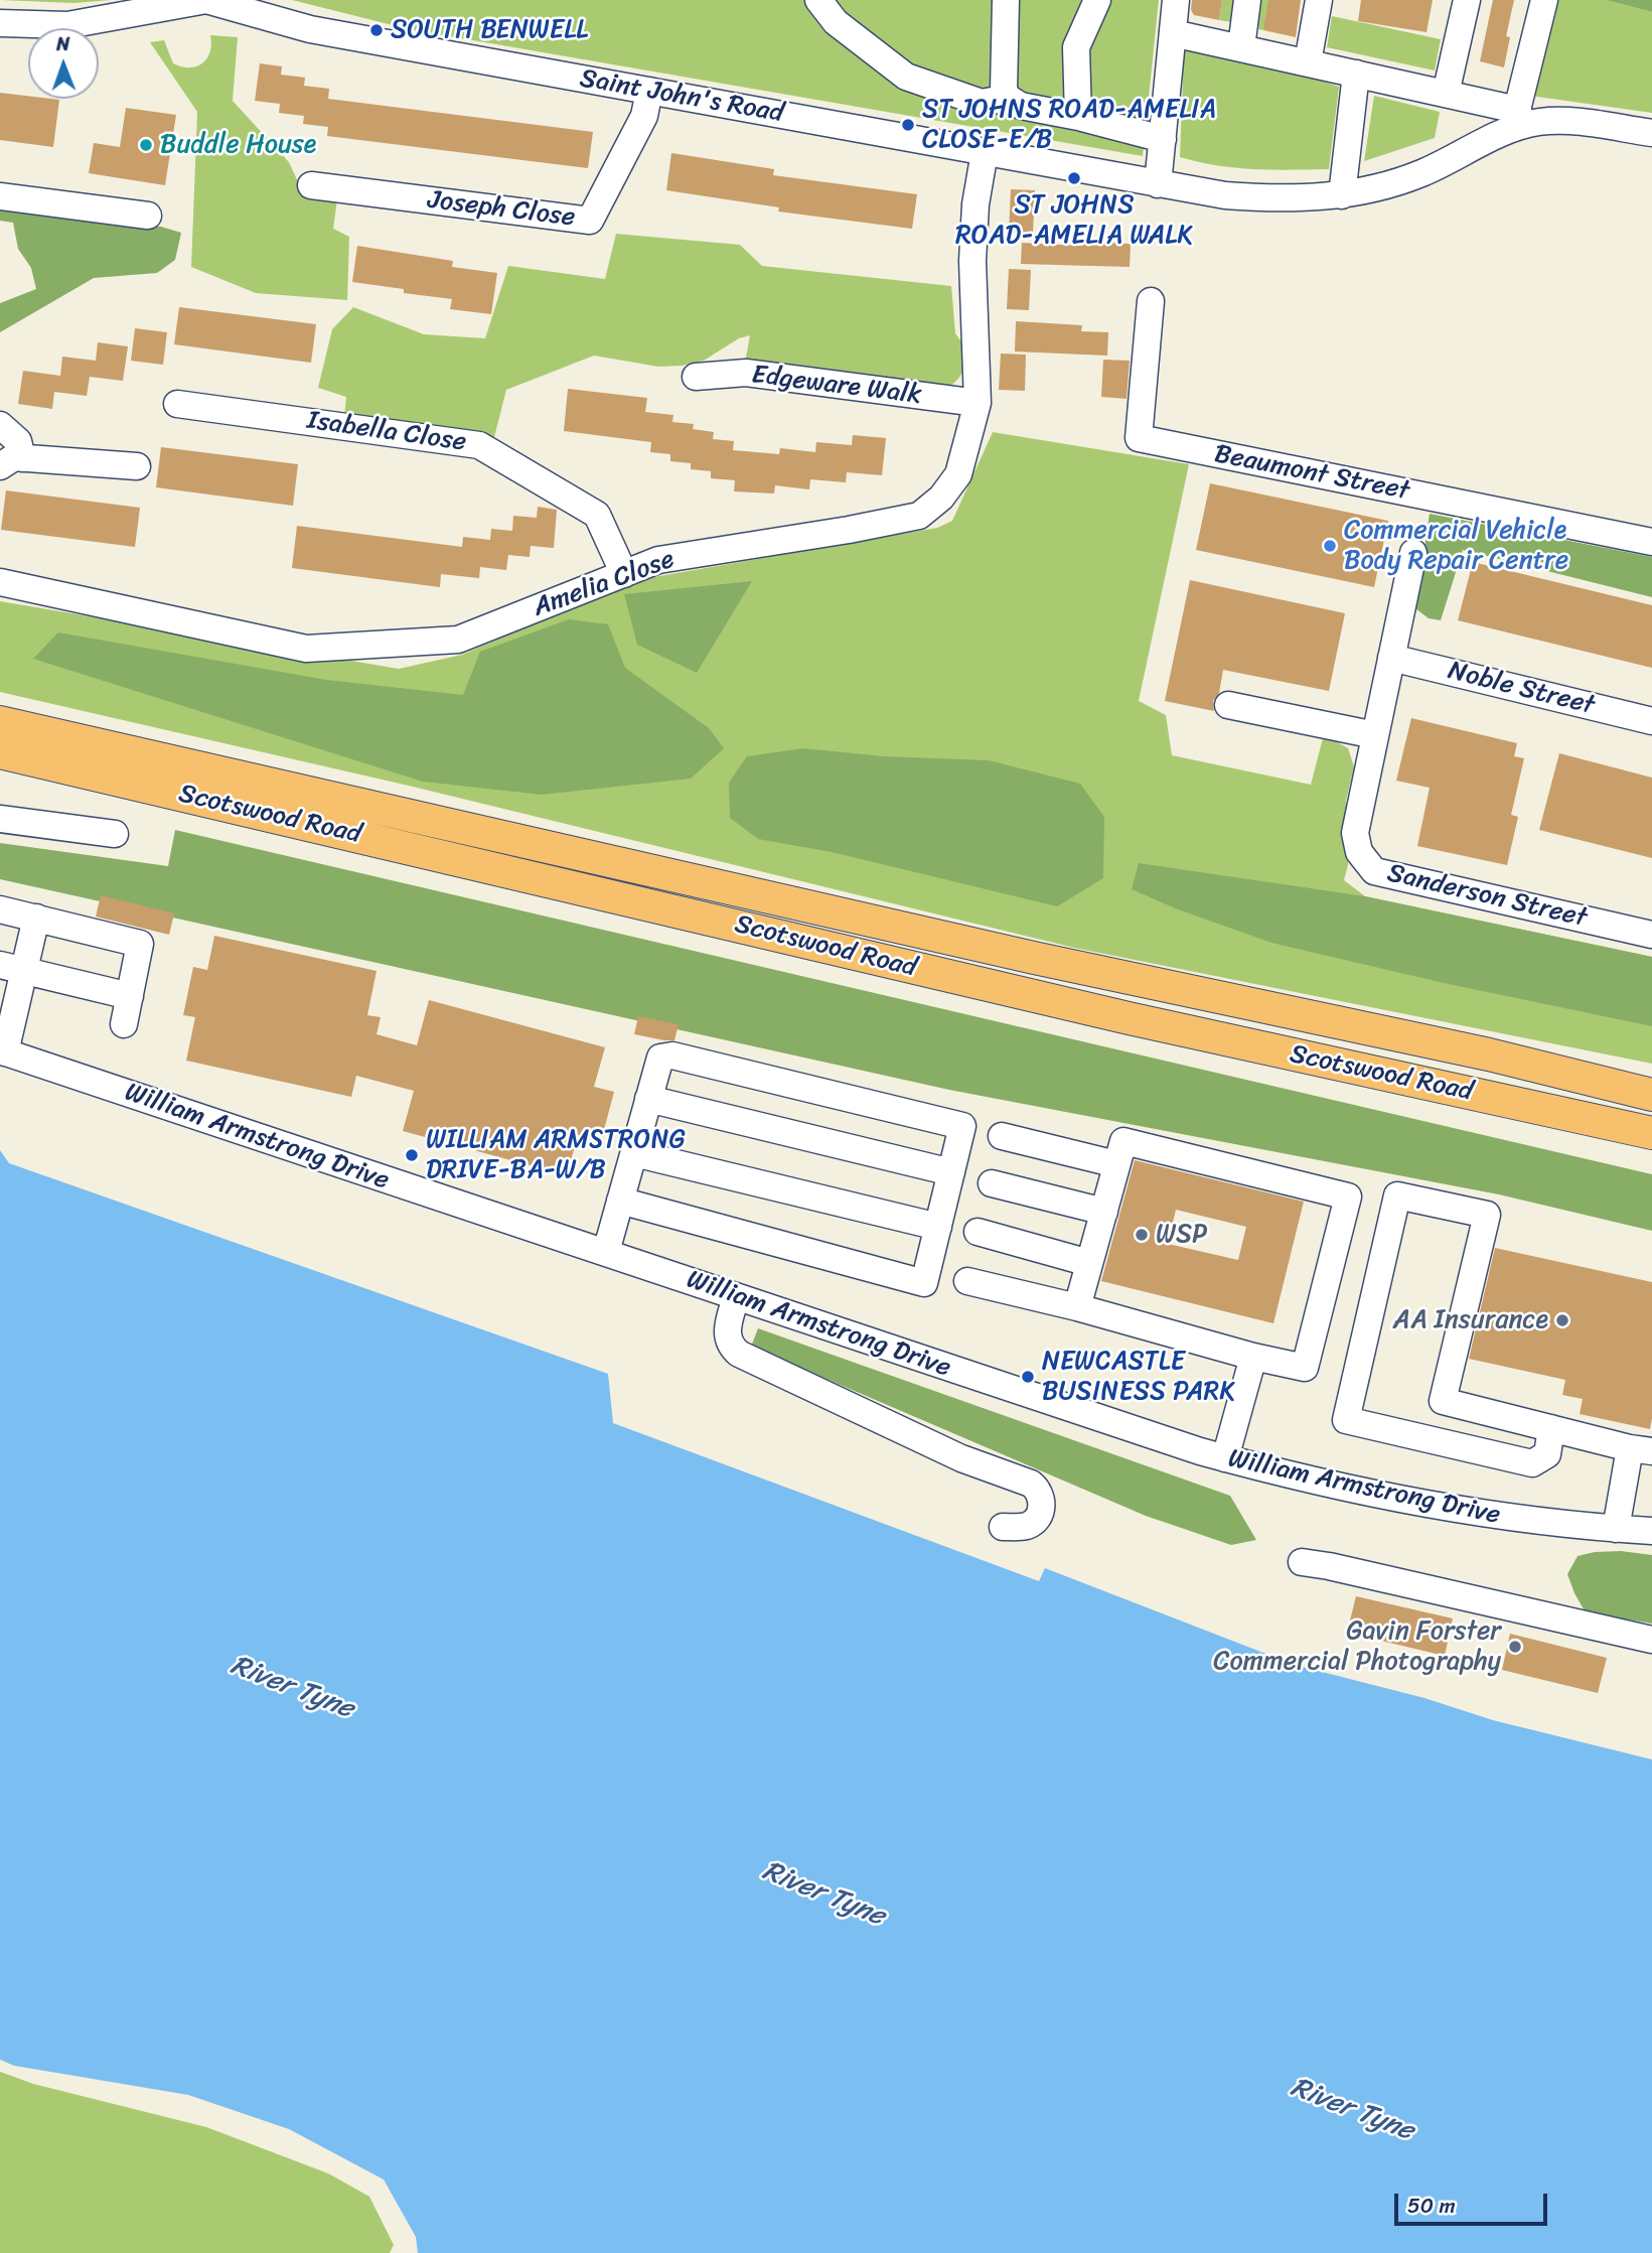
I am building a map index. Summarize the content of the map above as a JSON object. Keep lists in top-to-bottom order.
{
  "streets": {
    "main road": ["Scotswood Road"],
    "street": [
      "Saint John's Road",
      "Joseph Close",
      "Edgeware Walk",
      "Isabella Close",
      "Beaumont Street",
      "Amelia Close",
      "Noble Street",
      "Sanderson Street",
      "William Armstrong Drive"
    ]
  },
  "crossings": [
    ["Saint John's Road", "Joseph Close"],
    ["Saint John's Road", "Amelia Close"],
    ["Edgeware Walk", "Amelia Close"],
    ["Isabella Close", "Amelia Close"],
    ["Noble Street", "Sanderson Street"]
  ],
  "water": ["River Tyne"],
  "places": [
    "SOUTH BENWELL",
    "ST JOHNS ROAD-AMELIA CLOSE-E/B",
    "Buddle House",
    "ST JOHNS ROAD-AMELIA WALK",
    "Commercial Vehicle Body Repair Centre",
    "WILLIAM ARMSTRONG DRIVE-BA-W/B",
    "WSP",
    "AA Insurance",
    "NEWCASTLE BUSINESS PARK",
    "Gavin Forster Commercial Photography"
  ],
  "scale_bar": "50 m",
  "north": "top"
}
